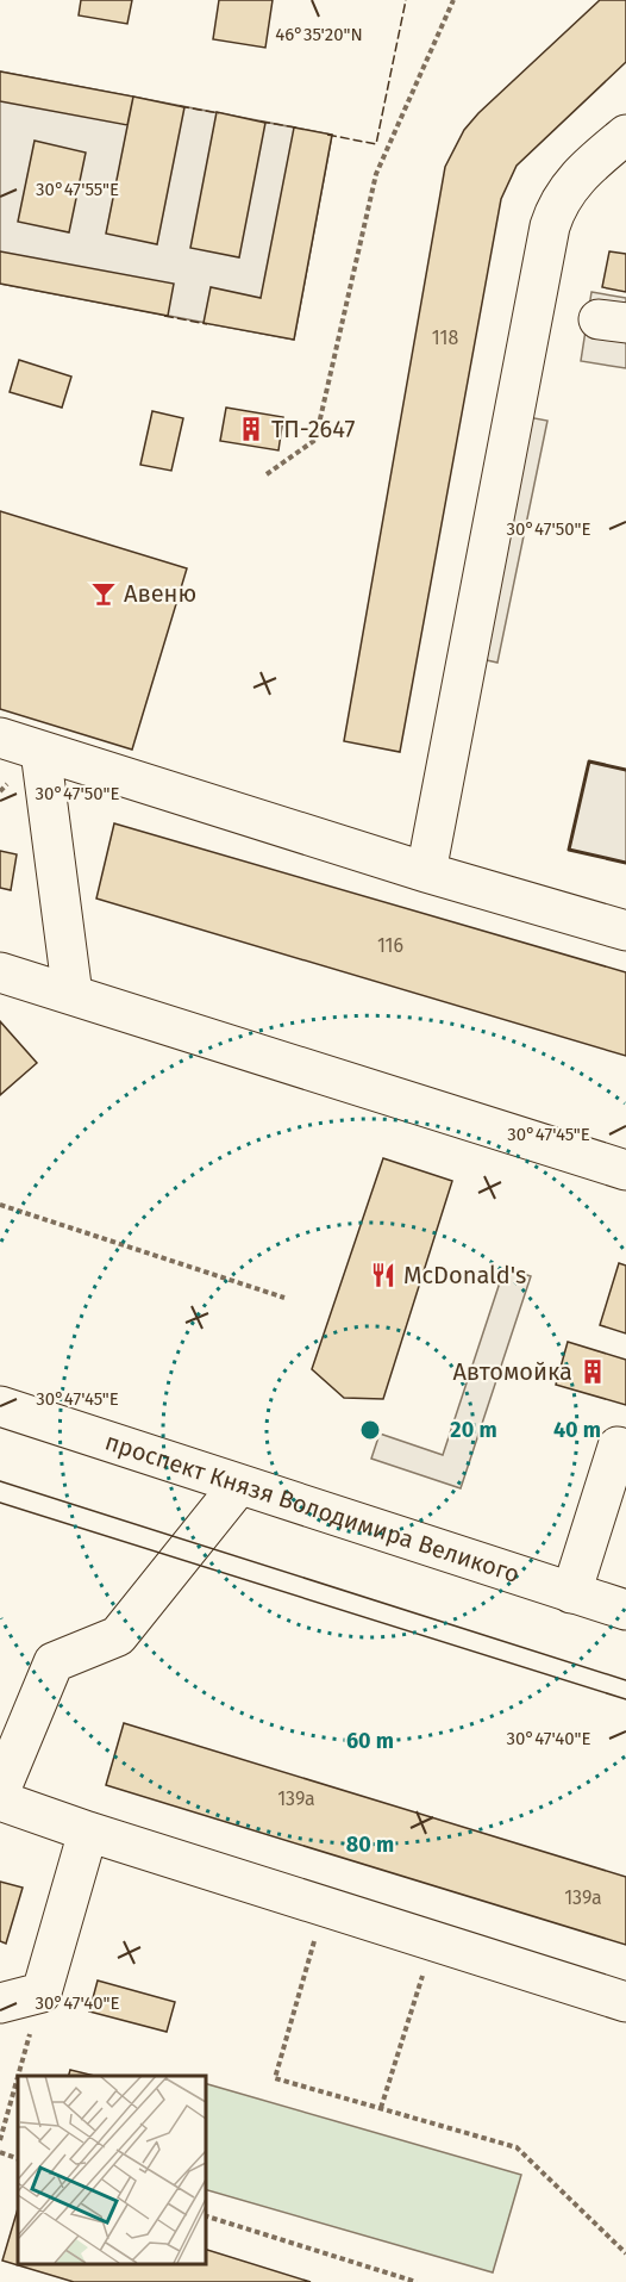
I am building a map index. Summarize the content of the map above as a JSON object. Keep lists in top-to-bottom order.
{
  "streets": {
    "main road": ["проспект Князя Володимира Великого"]
  },
  "places": {
    "building": ["ТП-2647", "Автомойка"],
    "bar": ["Авеню"],
    "restaurant": ["McDonald's"]
  },
  "house_numbers": [
    "118",
    "116",
    "139а",
    "139а"
  ],
  "coordinates": [
    "46°35'20\"N",
    "30°47'55\"E",
    "30°47'50\"E",
    "30°47'45\"E",
    "30°47'40\"E"
  ],
  "rings": [
    "20 m",
    "40 m",
    "60 m",
    "80 m"
  ]
}
